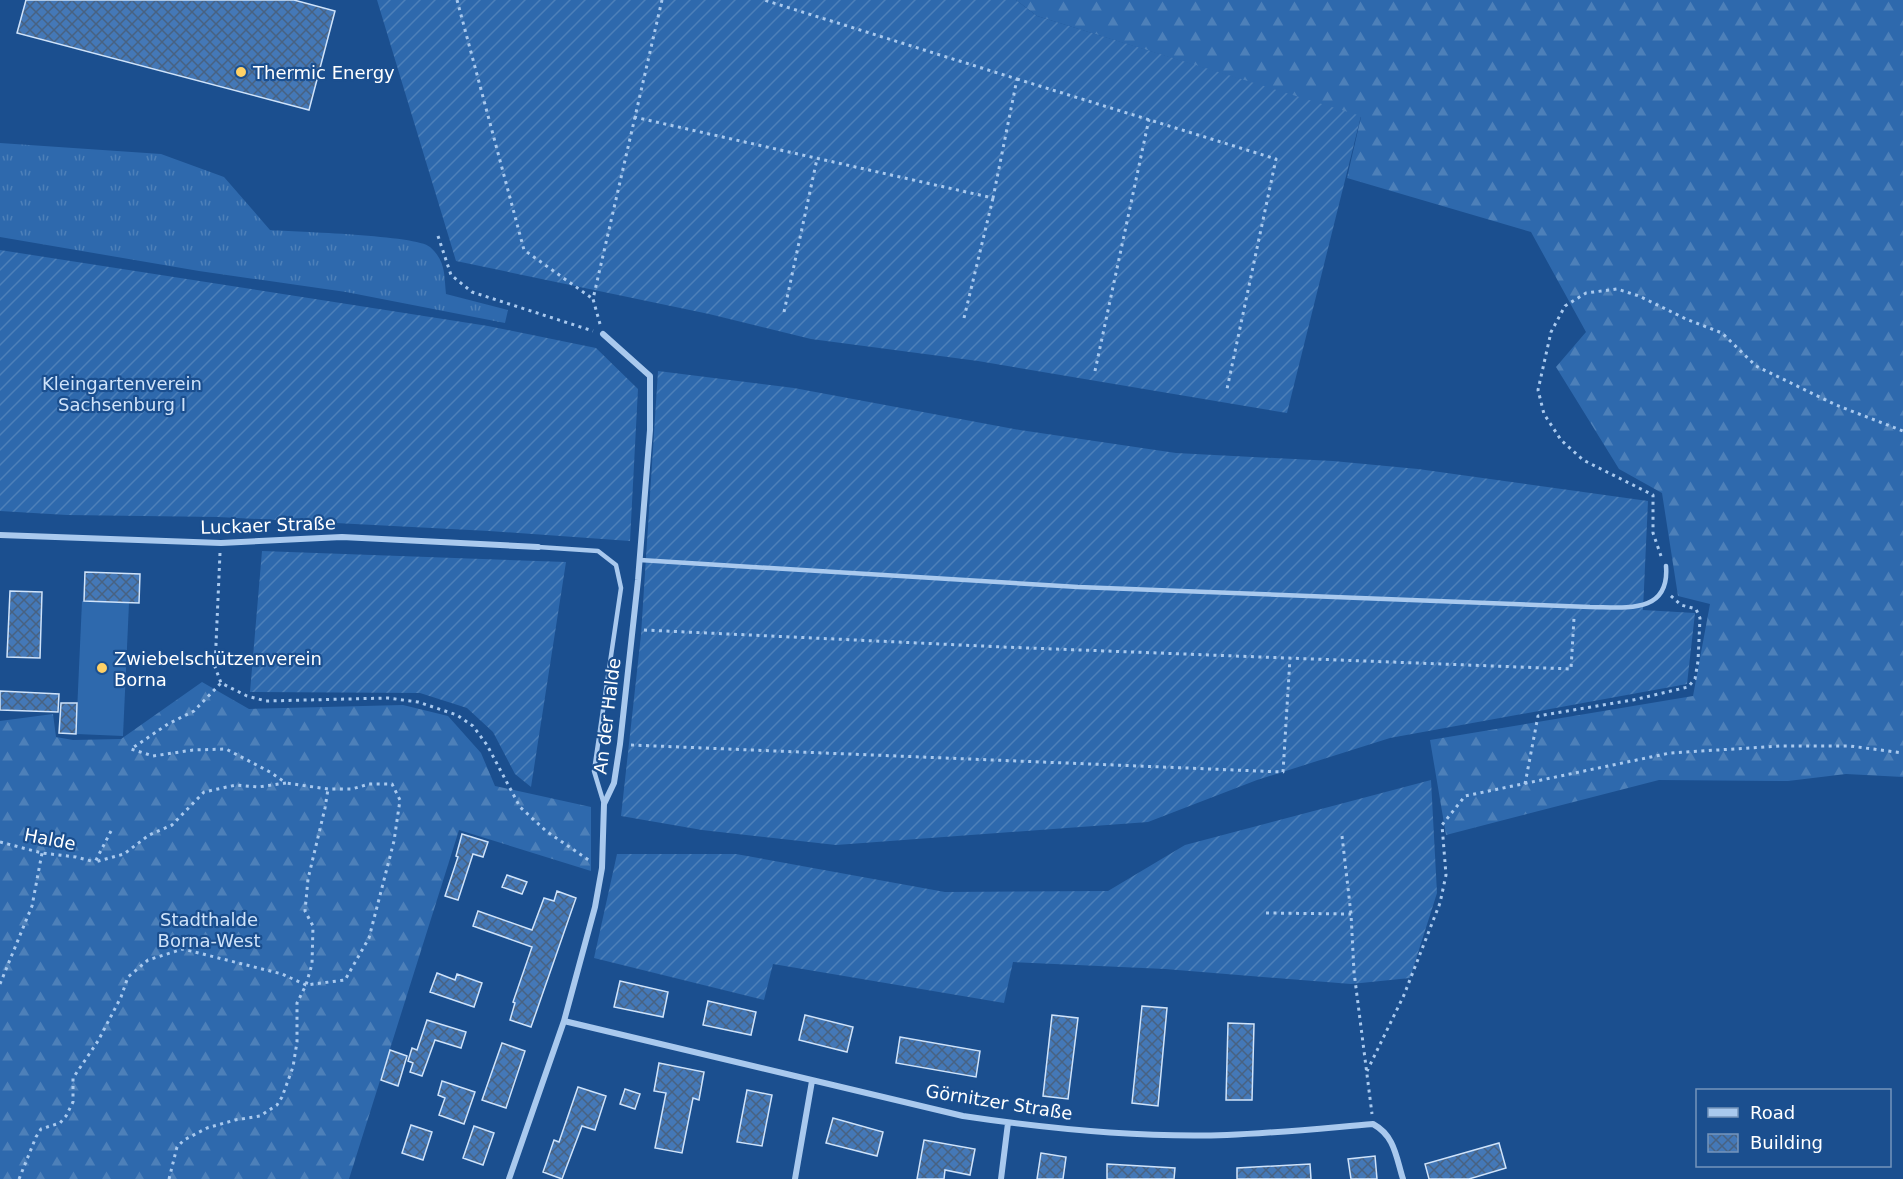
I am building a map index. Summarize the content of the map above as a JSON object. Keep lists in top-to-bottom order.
{
  "streets": {
    "street": ["Luckaer Straße", "An der Halde", "Görnitzer Straße"],
    "path": ["Halde"]
  },
  "crossings": [
    ["An der Halde", "Görnitzer Straße"]
  ],
  "parks": ["Kleingartenverein Sachsenburg I", "Stadthalde Borna-West"],
  "places": ["Thermic Energy", "Zwiebelschützenverein Borna"],
  "legend": ["Road", "Building"]
}
